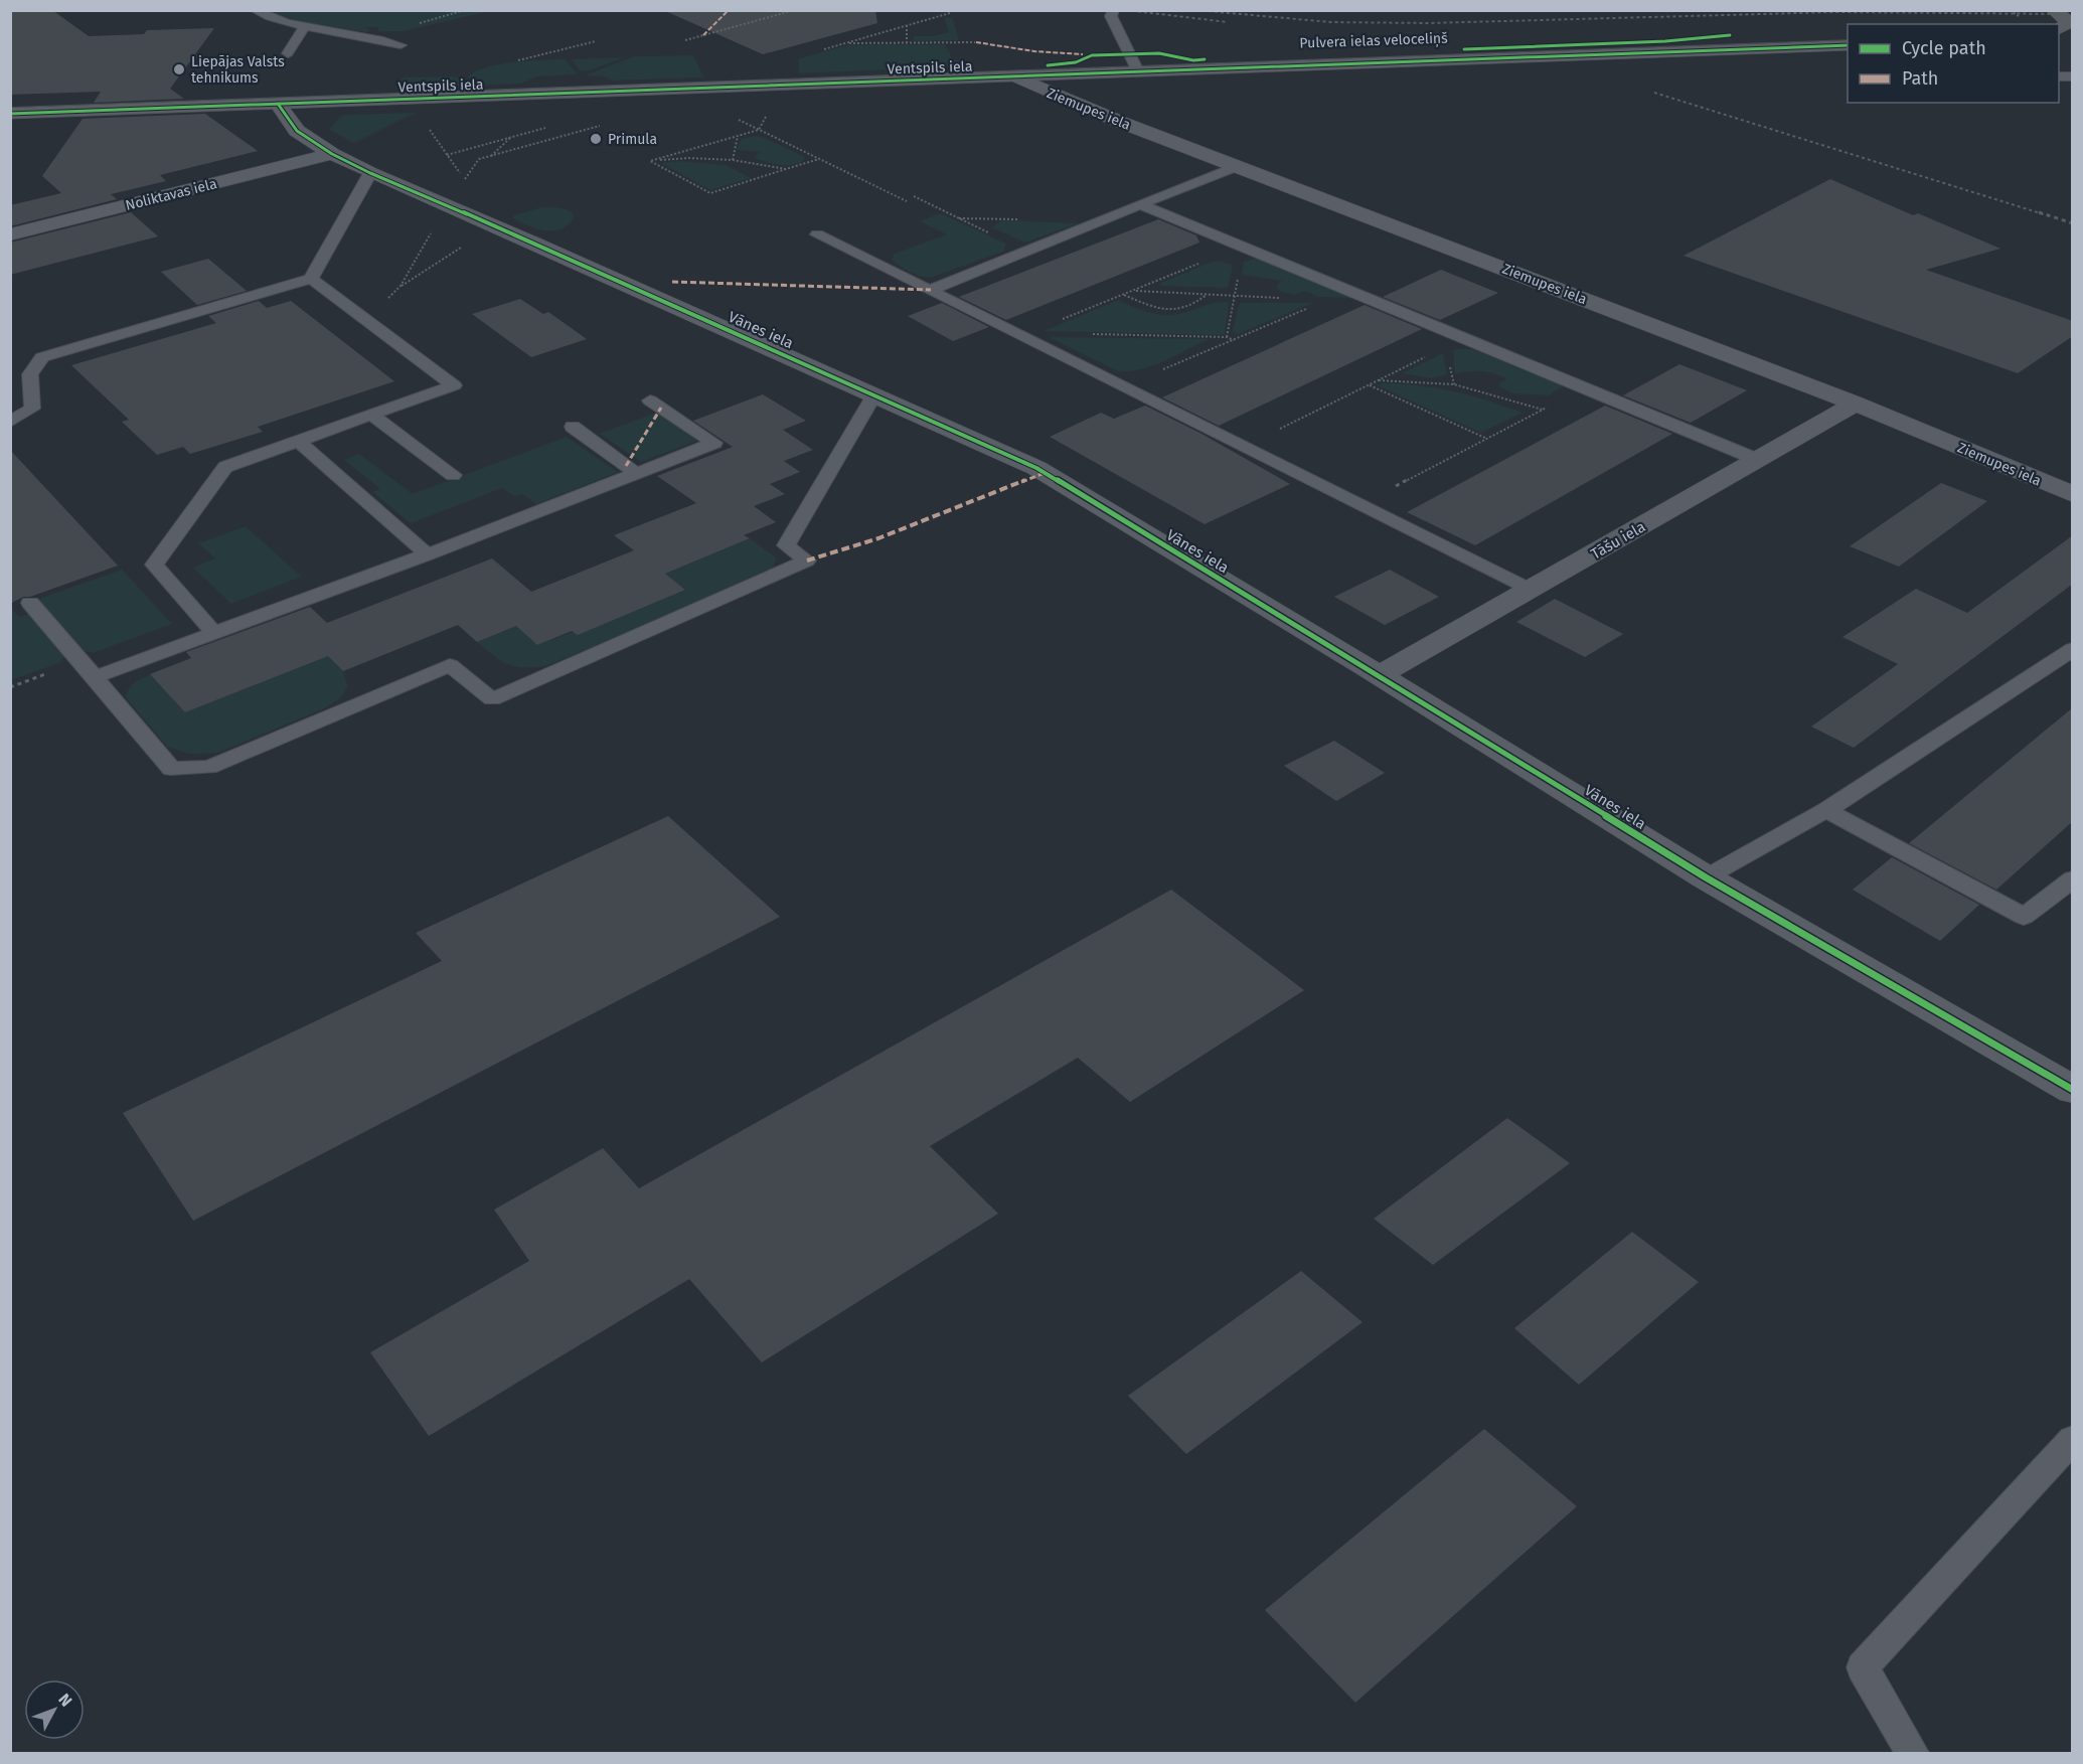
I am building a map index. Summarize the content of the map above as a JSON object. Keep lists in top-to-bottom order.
{
  "streets": {
    "street": [
      "Ventspils iela",
      "Ziemupes iela",
      "Noliktavas iela",
      "Vānes iela",
      "Tāšu iela"
    ]
  },
  "crossings": [
    ["Ventspils iela", "Ziemupes iela"],
    ["Ventspils iela", "Vānes iela"],
    ["Ziemupes iela", "Tāšu iela"],
    ["Noliktavas iela", "Vānes iela"],
    ["Vānes iela", "Tāšu iela"]
  ],
  "places": ["Liepājas Valsts tehnikums", "Primula"],
  "legend": ["Cycle path", "Path"],
  "north": "top right"
}
